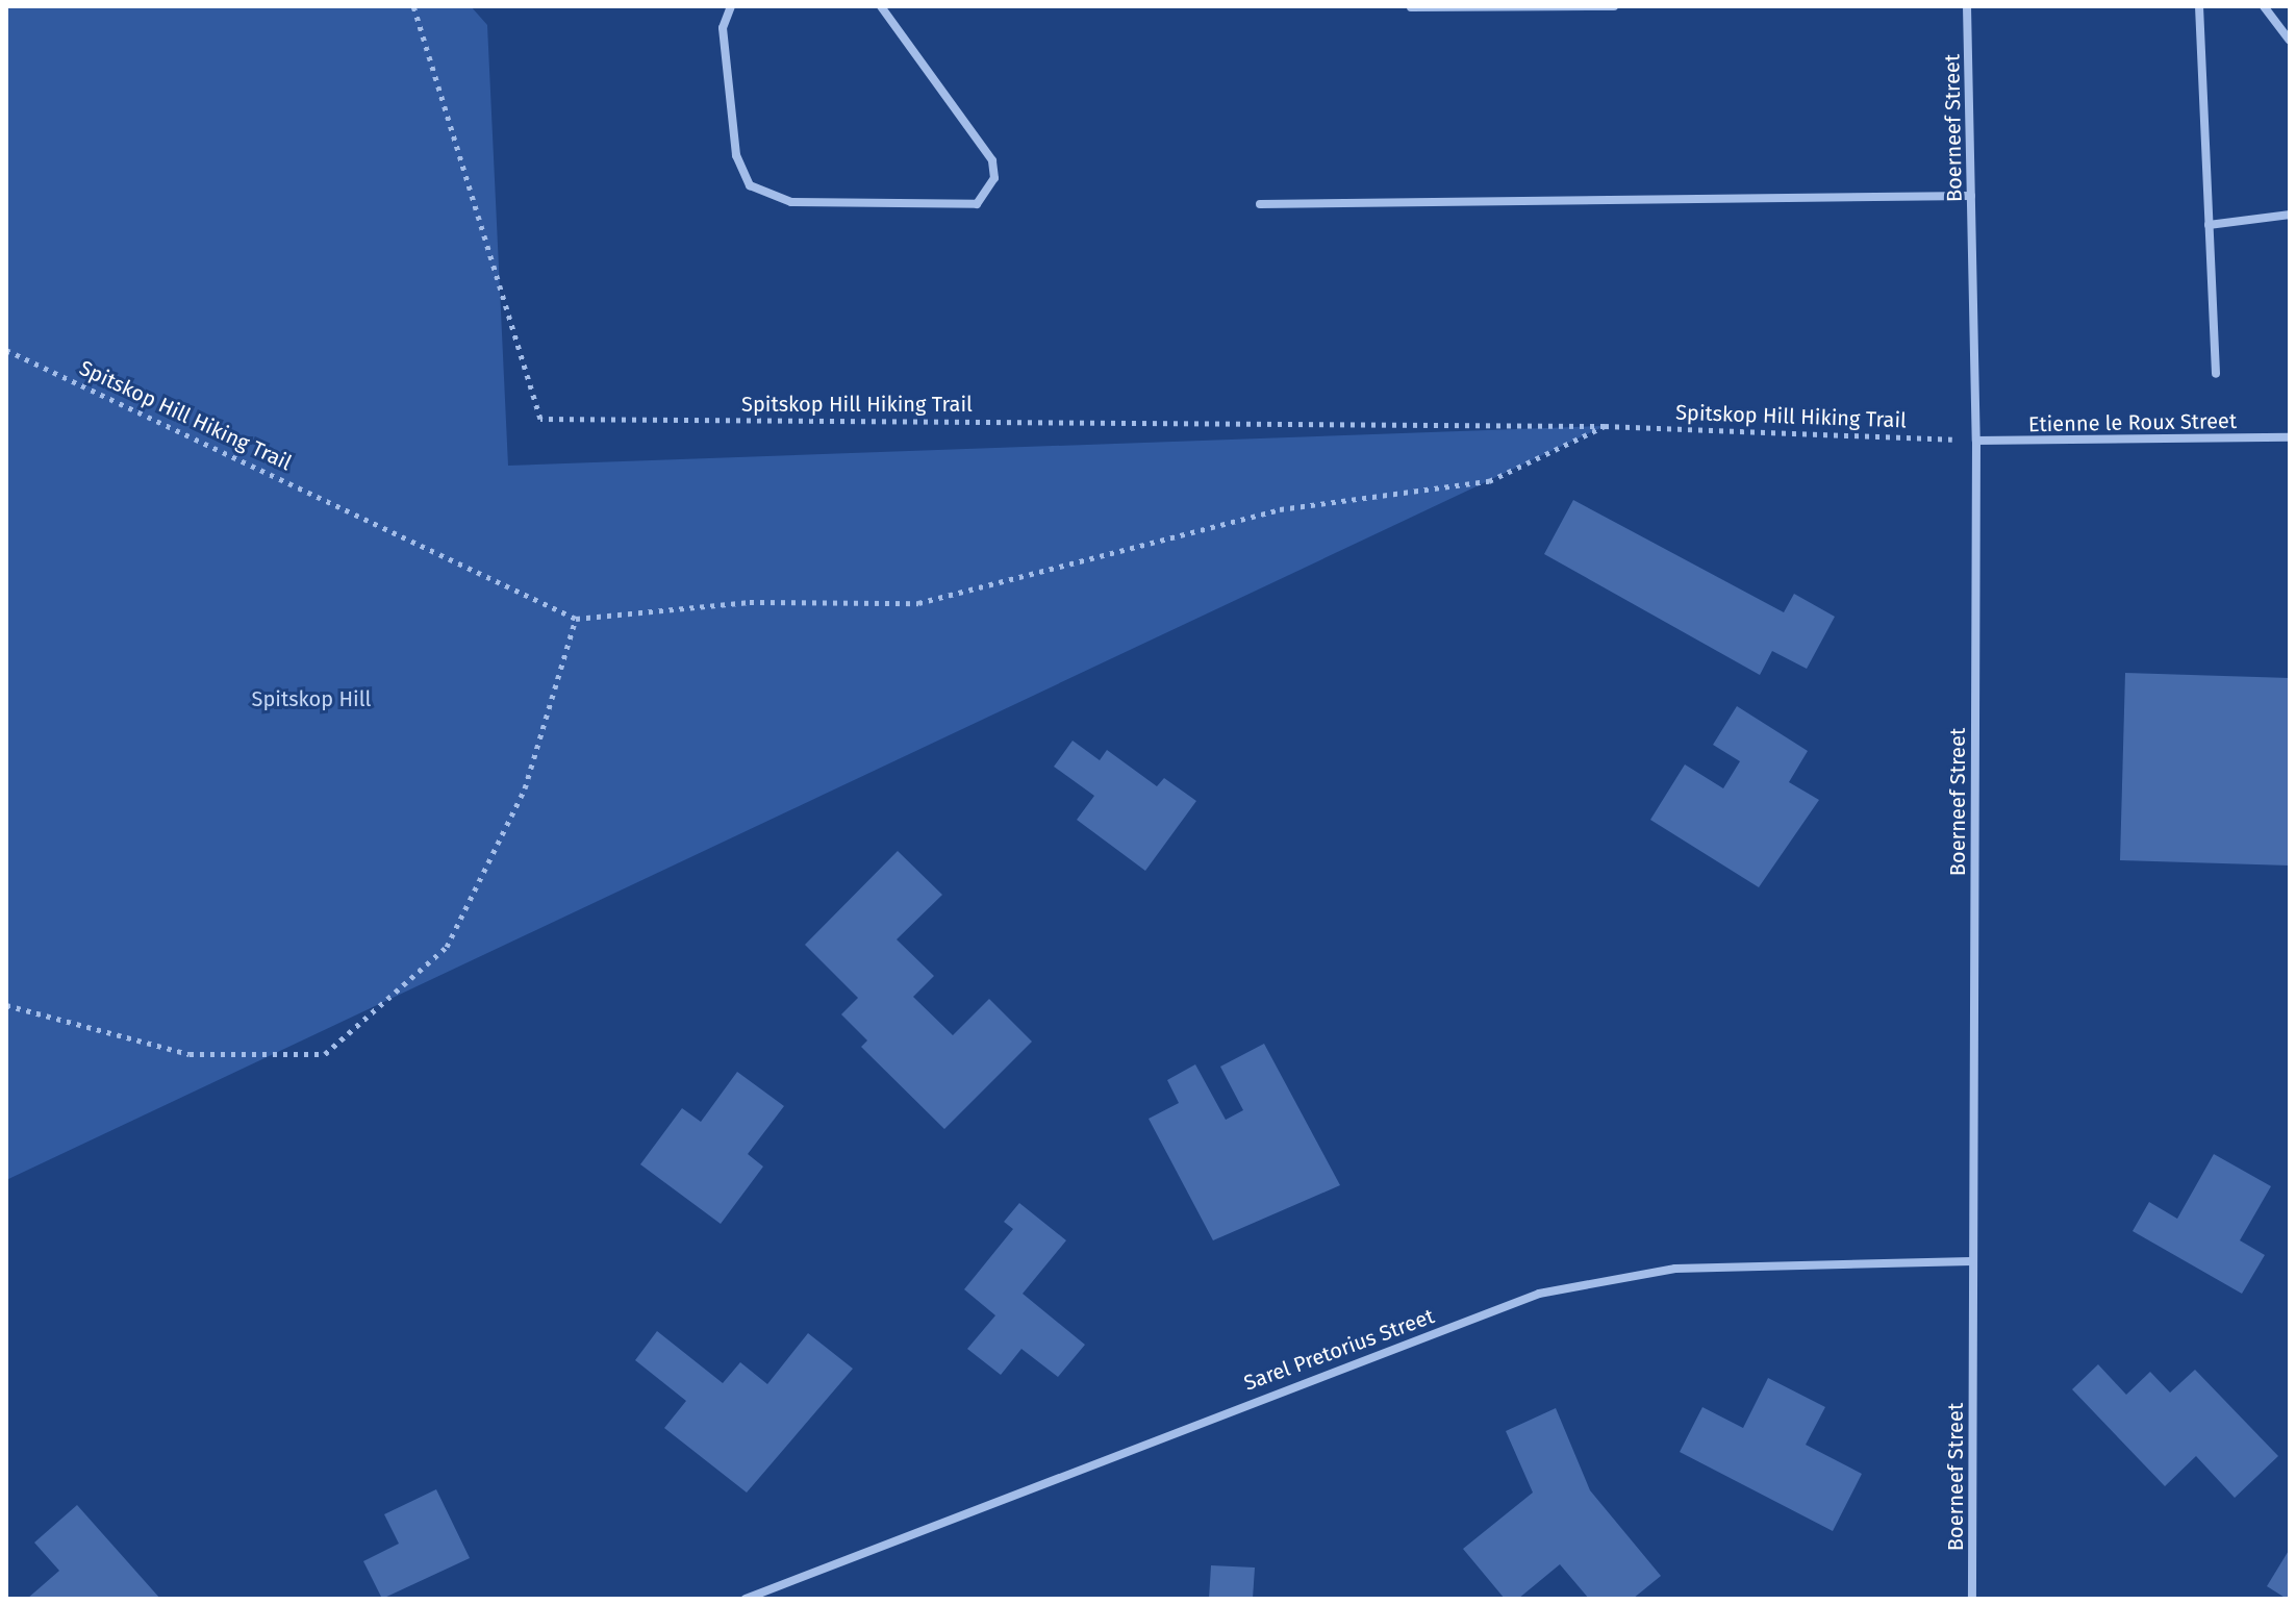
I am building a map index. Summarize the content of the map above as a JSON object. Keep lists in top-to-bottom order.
{
  "streets": {
    "street": ["Boerneef Street", "Etienne le Roux Street", "Sarel Pretorius Street"],
    "path": ["Spitskop Hill Hiking Trail"]
  },
  "crossings": [
    ["Boerneef Street", "Spitskop Hill Hiking Trail"],
    ["Boerneef Street", "Etienne le Roux Street"],
    ["Boerneef Street", "Sarel Pretorius Street"],
    ["Spitskop Hill Hiking Trail", "Etienne le Roux Street"]
  ],
  "parks": ["Spitskop Hill"]
}
